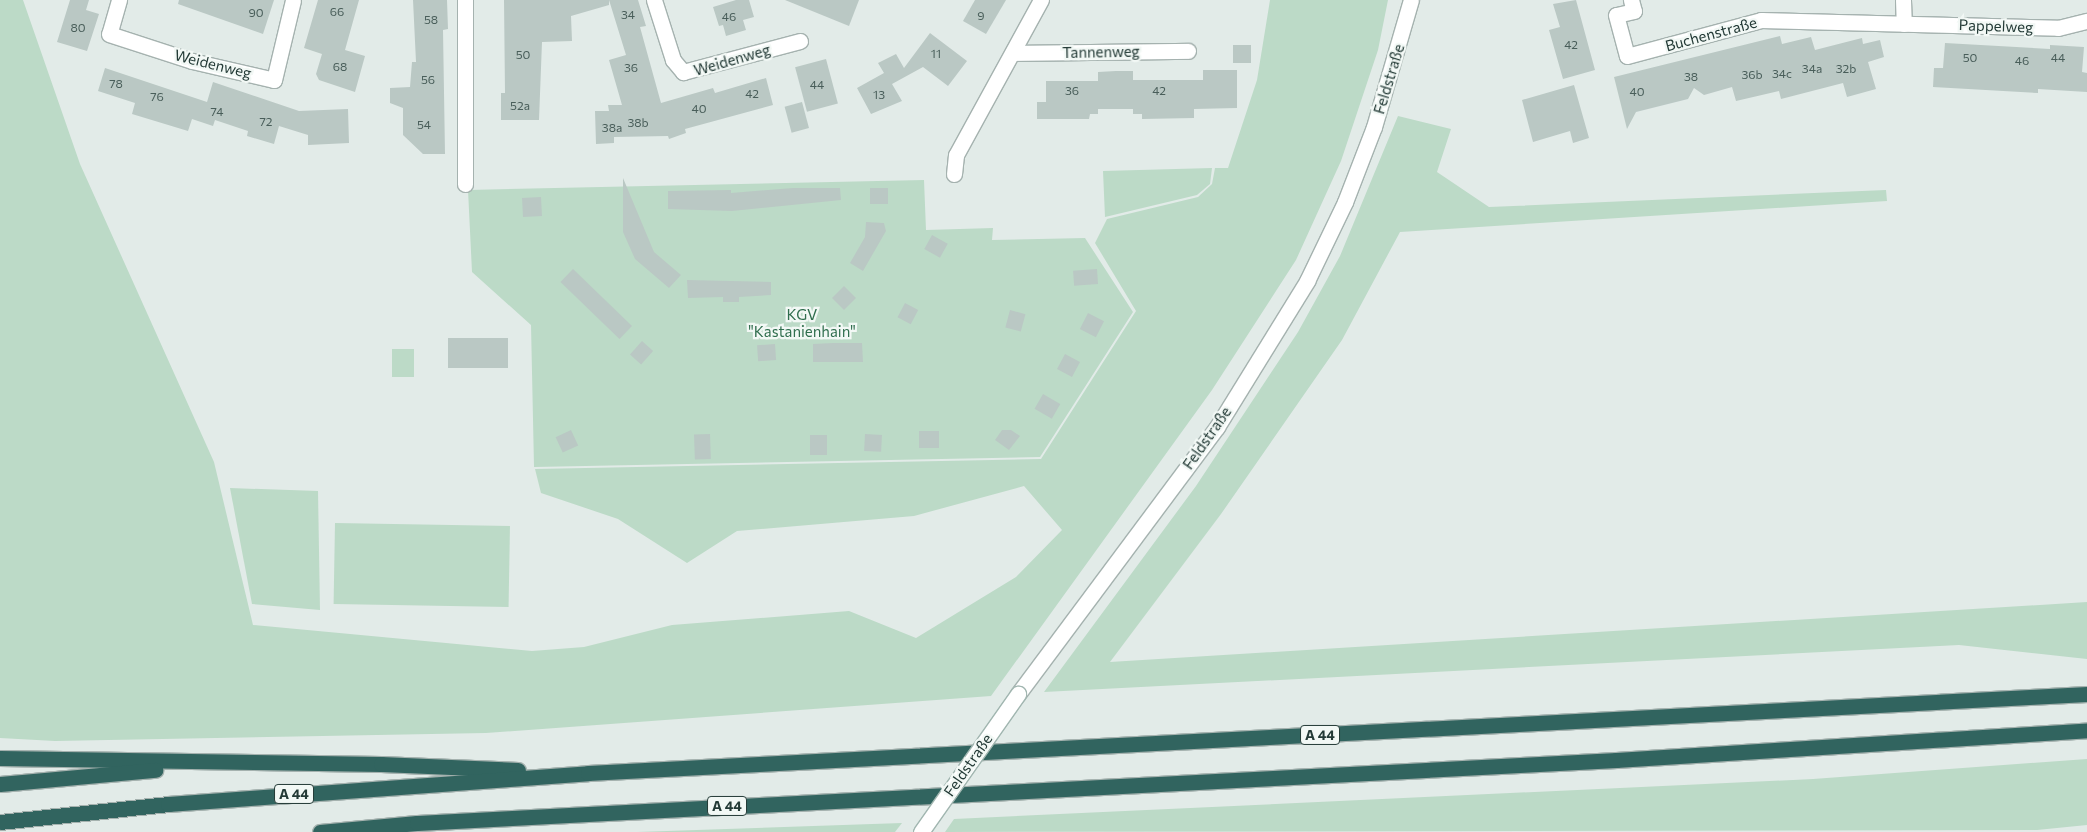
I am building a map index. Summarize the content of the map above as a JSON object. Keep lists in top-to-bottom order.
{
  "streets": {
    "highway": ["A 44"],
    "street": [
      "Pappelweg",
      "Buchenstraße",
      "Tannenweg",
      "Weidenweg",
      "Feldstraße"
    ]
  },
  "crossings": [
    ["Pappelweg", "Buchenstraße"]
  ],
  "parks": ["KGV \"Kastanienhain\""],
  "house_numbers": [
    "66",
    "90",
    "34",
    "9",
    "46",
    "58",
    "80",
    "42",
    "11",
    "50",
    "50",
    "44",
    "46",
    "68",
    "36",
    "34a",
    "32b",
    "34c",
    "36b",
    "38",
    "56",
    "78",
    "44",
    "36",
    "42",
    "40",
    "42",
    "13",
    "76",
    "52a",
    "40",
    "74",
    "72",
    "38b",
    "54",
    "38a"
  ]
}
